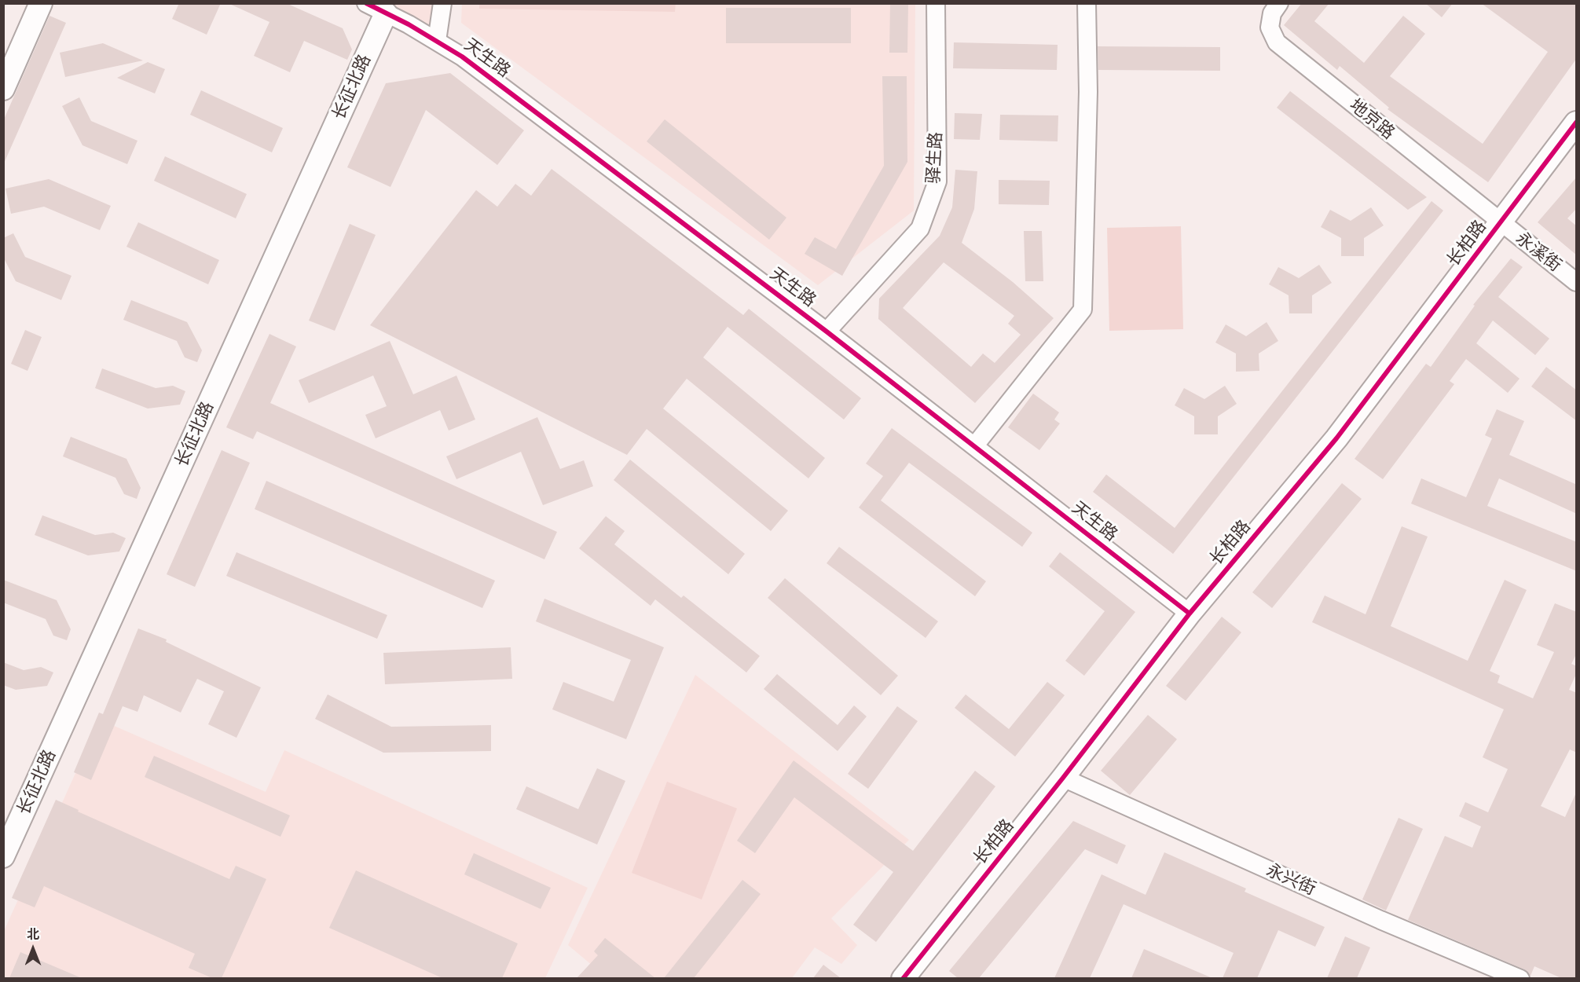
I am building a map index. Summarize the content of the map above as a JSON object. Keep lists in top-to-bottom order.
{
  "streets": {
    "street": [
      "天生路",
      "长征北路",
      "地京路",
      "驿生路",
      "长柏路",
      "永溪街",
      "永兴街"
    ]
  },
  "crossings": [
    ["天生路", "长征北路"],
    ["天生路", "驿生路"],
    ["天生路", "长柏路"],
    ["地京路", "长柏路"],
    ["地京路", "永溪街"],
    ["长柏路", "永溪街"],
    ["长柏路", "永兴街"]
  ],
  "north": "top"
}
